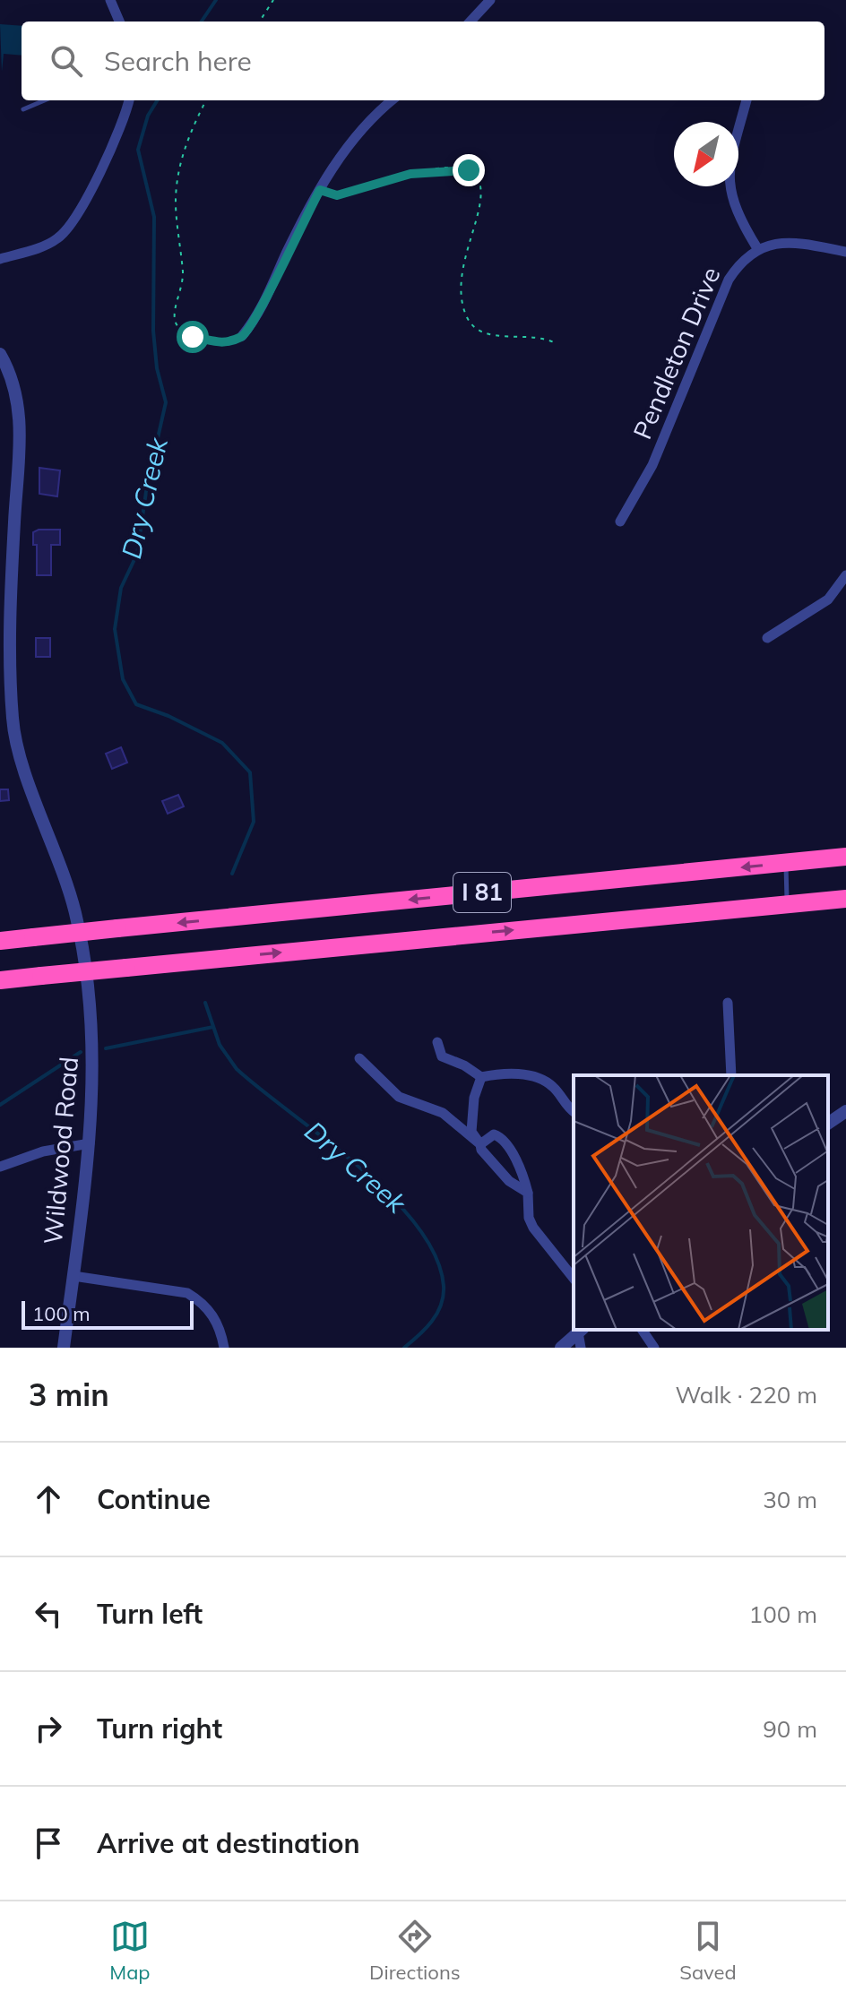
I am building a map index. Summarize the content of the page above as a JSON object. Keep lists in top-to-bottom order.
{
  "streets": {
    "highway": ["I 81"],
    "street": ["Pendleton Drive", "Wildwood Road"]
  },
  "water": ["Dry Creek"],
  "scale_bar": "100 m",
  "north": "bottom left",
  "page": {
    "search": "Search here",
    "scale": "100 m",
    "heading": ["3 min", "Walk · 220 m"],
    "list": [
      ["Continue", "30 m"],
      ["Turn left", "100 m"],
      ["Turn right", "90 m"],
      "Arrive at destination"
    ],
    "nav": ["Map", "Directions", "Saved"]
  }
}
